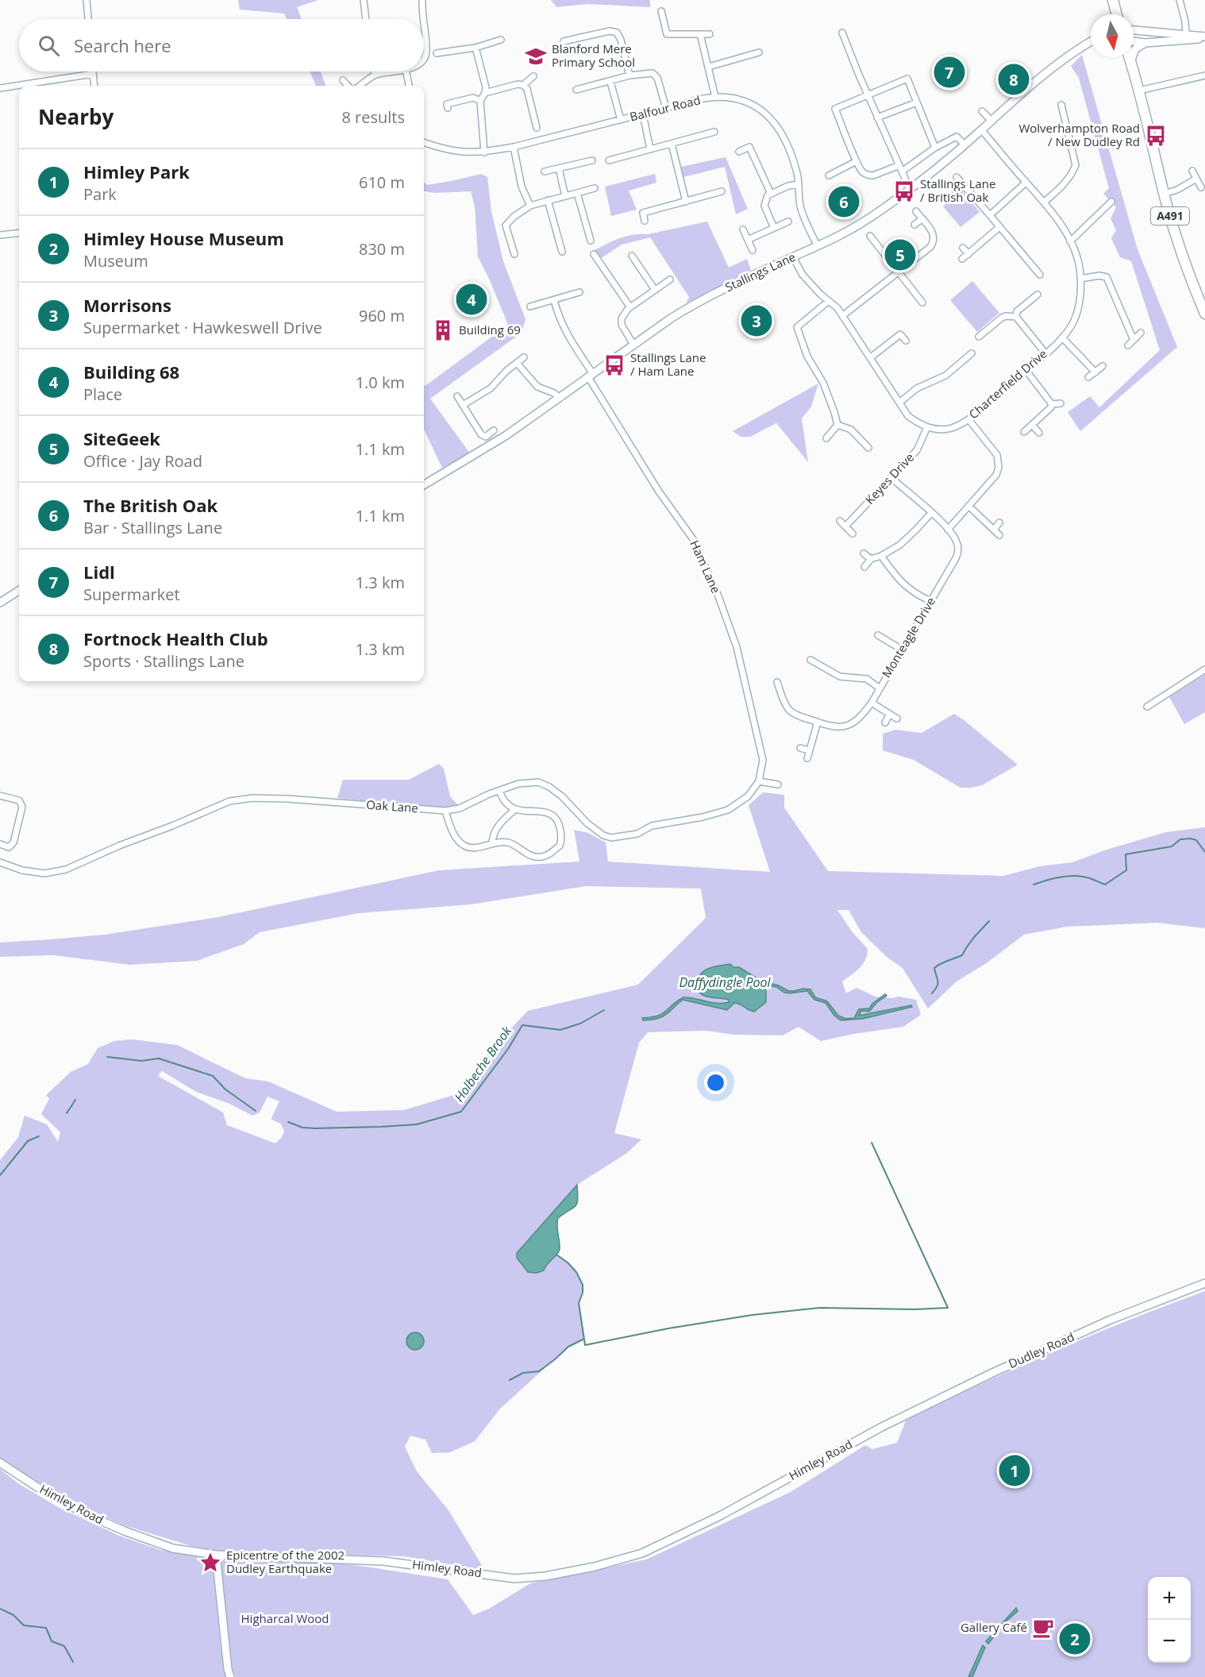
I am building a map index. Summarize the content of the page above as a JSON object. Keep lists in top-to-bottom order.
{
  "streets": {
    "highway": ["A491"],
    "main road": ["Stallings Lane", "Dudley Road", "Himley Road"],
    "street": [
      "Balfour Road",
      "Charterfield Drive",
      "Keyes Drive",
      "Ham Lane",
      "Monteagle Drive",
      "Oak Lane"
    ]
  },
  "crossings": [
    ["Balfour Road", "Stallings Lane"],
    ["Stallings Lane", "Charterfield Drive"],
    ["Stallings Lane", "Ham Lane"],
    ["Charterfield Drive", "Keyes Drive"],
    ["Keyes Drive", "Monteagle Drive"],
    ["Ham Lane", "Oak Lane"],
    ["Dudley Road", "Himley Road"]
  ],
  "water": ["Daffydingle Pool", "Holbeche Brook"],
  "parks": ["Higharcal Wood"],
  "places": {
    "school or university": ["Blanford Mere Primary School"],
    "bus stop": ["Wolverhampton Road / New Dudley Rd", "Stallings Lane / British Oak", "Stallings Lane / Ham Lane"],
    "building": ["Building 69"],
    "place": ["Epicentre of the 2002 Dudley Earthquake"],
    "cafe": ["Gallery Café"]
  },
  "north": "bottom",
  "page": {
    "search": "Search here",
    "pins": [
      "7",
      "8",
      "6",
      "5",
      "4",
      "3",
      "1",
      "2"
    ],
    "heading": ["Nearby", "8 results"],
    "list": [
      {
        "mark": "1",
        "name": "Himley Park",
        "note": "Park",
        "value": "610 m"
      },
      {
        "mark": "2",
        "name": "Himley House Museum",
        "note": "Museum",
        "value": "830 m"
      },
      {
        "mark": "3",
        "name": "Morrisons",
        "note": "Supermarket · Hawkeswell Drive",
        "value": "960 m"
      },
      {
        "mark": "4",
        "name": "Building 68",
        "note": "Place",
        "value": "1.0 km"
      },
      {
        "mark": "5",
        "name": "SiteGeek",
        "note": "Office · Jay Road",
        "value": "1.1 km"
      },
      {
        "mark": "6",
        "name": "The British Oak",
        "note": "Bar · Stallings Lane",
        "value": "1.1 km"
      },
      {
        "mark": "7",
        "name": "Lidl",
        "note": "Supermarket",
        "value": "1.3 km"
      },
      {
        "mark": "8",
        "name": "Fortnock Health Club",
        "note": "Sports · Stallings Lane",
        "value": "1.3 km"
      }
    ],
    "map_buttons": ["+", "−"]
  }
}
